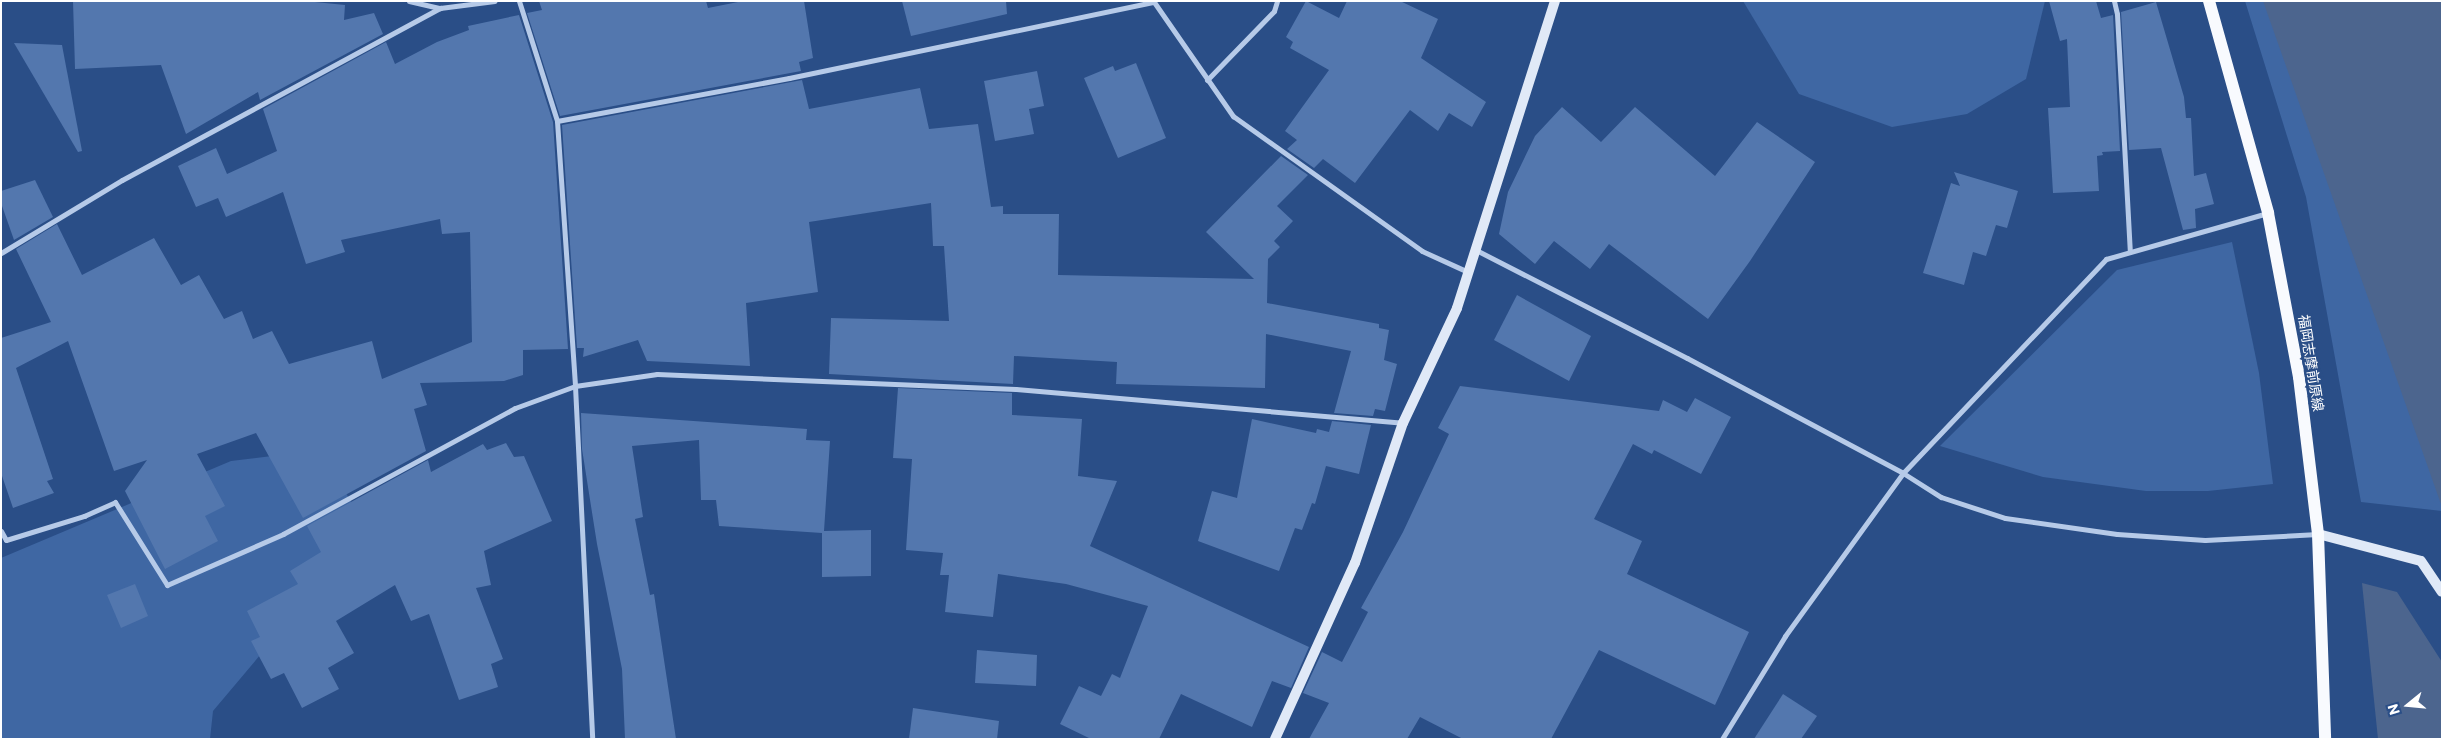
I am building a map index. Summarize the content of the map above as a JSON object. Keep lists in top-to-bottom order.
{
  "streets": {
    "main road": ["福岡志摩前原線"]
  },
  "north": "left"
}
